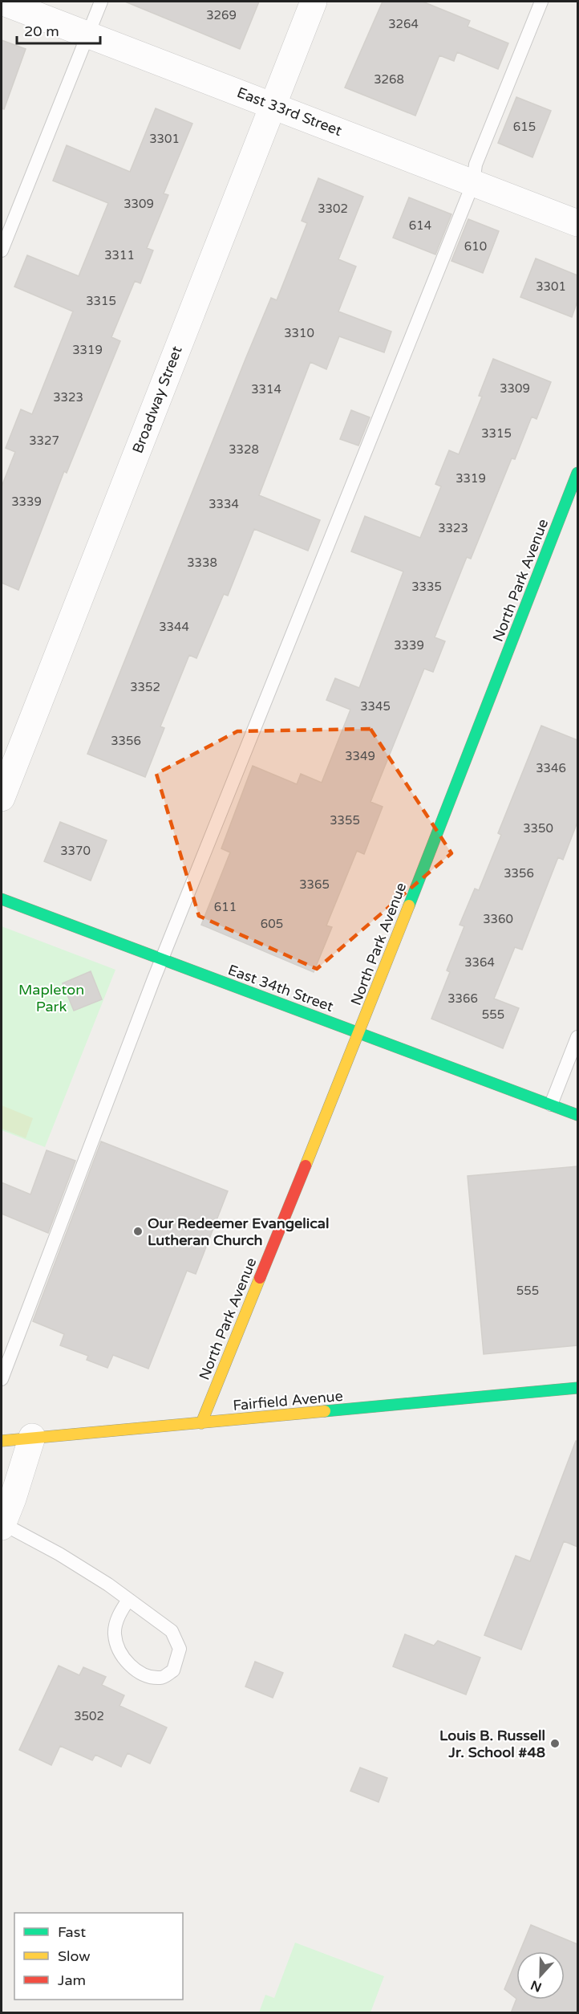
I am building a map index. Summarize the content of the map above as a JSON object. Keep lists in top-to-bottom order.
{
  "streets": {
    "street": [
      "East 33rd Street",
      "Broadway Street",
      "North Park Avenue",
      "East 34th Street",
      "Fairfield Avenue"
    ]
  },
  "crossings": [
    ["East 33rd Street", "Broadway Street"],
    ["North Park Avenue", "East 34th Street"],
    ["North Park Avenue", "Fairfield Avenue"]
  ],
  "parks": ["Mapleton Park"],
  "places": ["Our Redeemer Evangelical Lutheran Church", "Louis B. Russell Jr. School #48"],
  "house_numbers": [
    "3269",
    "3264",
    "3268",
    "615",
    "3301",
    "3309",
    "3302",
    "614",
    "610",
    "3311",
    "3301",
    "3315",
    "3310",
    "3319",
    "3309",
    "3314",
    "3323",
    "3315",
    "3327",
    "3328",
    "3319",
    "3339",
    "3334",
    "3323",
    "3338",
    "3335",
    "3344",
    "3339",
    "3352",
    "3345",
    "3356",
    "3349",
    "3346",
    "3355",
    "3350",
    "3370",
    "3356",
    "3365",
    "611",
    "3360",
    "605",
    "3364",
    "3366",
    "555",
    "555",
    "3502"
  ],
  "legend": ["Fast", "Slow", "Jam"],
  "scale_bar": "20 m",
  "north": "bottom"
}
